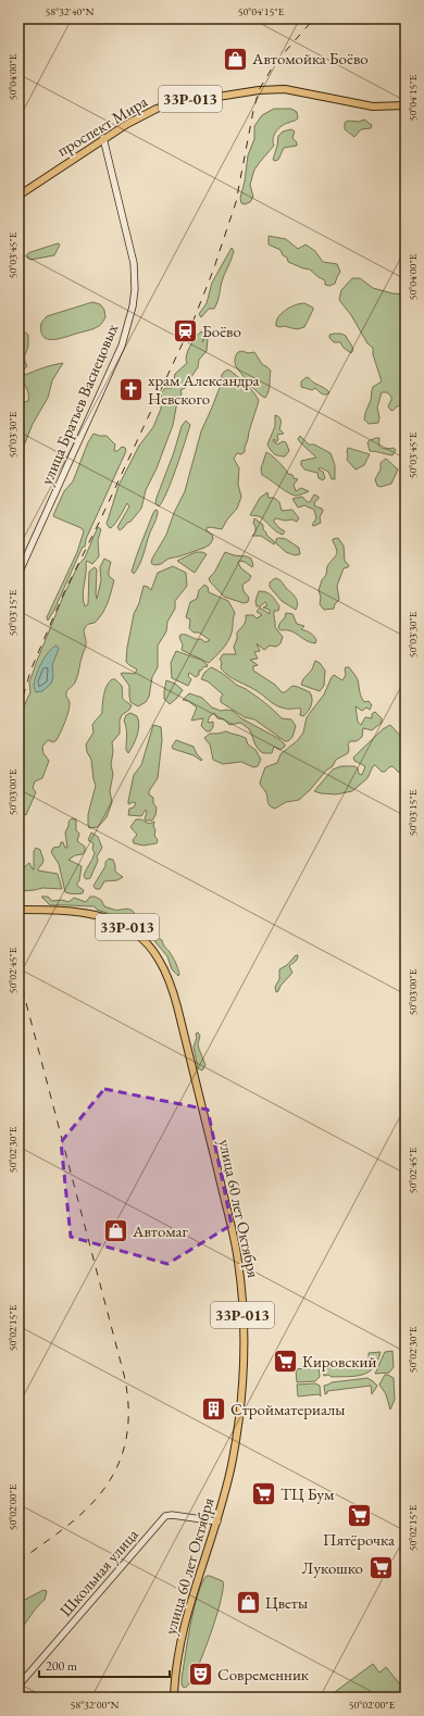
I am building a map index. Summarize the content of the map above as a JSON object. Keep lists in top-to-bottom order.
{
  "streets": {
    "main road": [
      "33Р-013",
      "проспект Мира",
      "улица Братьев Васнецовых",
      "улица 60 лет Октября",
      "Школьная улица"
    ]
  },
  "crossings": [
    ["проспект Мира", "улица Братьев Васнецовых"],
    ["улица 60 лет Октября", "Школьная улица"]
  ],
  "places": {
    "shop": ["Автомойка Боёво", "Автомаг", "Цветы"],
    "station": ["Боёво"],
    "church": ["храм Александра Невского"],
    "supermarket": [
      "Кировский",
      "ТЦ Бум",
      "Пятёрочка",
      "Лукошко"
    ],
    "building": ["Стройматериалы"],
    "theatre": ["Современник"]
  },
  "scale_bar": "200 m",
  "coordinates": [
    "58°32'40\"N",
    "50°04'15\"E",
    "50°04'00\"E",
    "50°03'45\"E",
    "50°03'30\"E",
    "50°03'15\"E",
    "50°03'00\"E",
    "50°02'45\"E",
    "50°02'30\"E",
    "50°02'15\"E",
    "50°02'00\"E",
    "58°32'00\"N"
  ]
}
